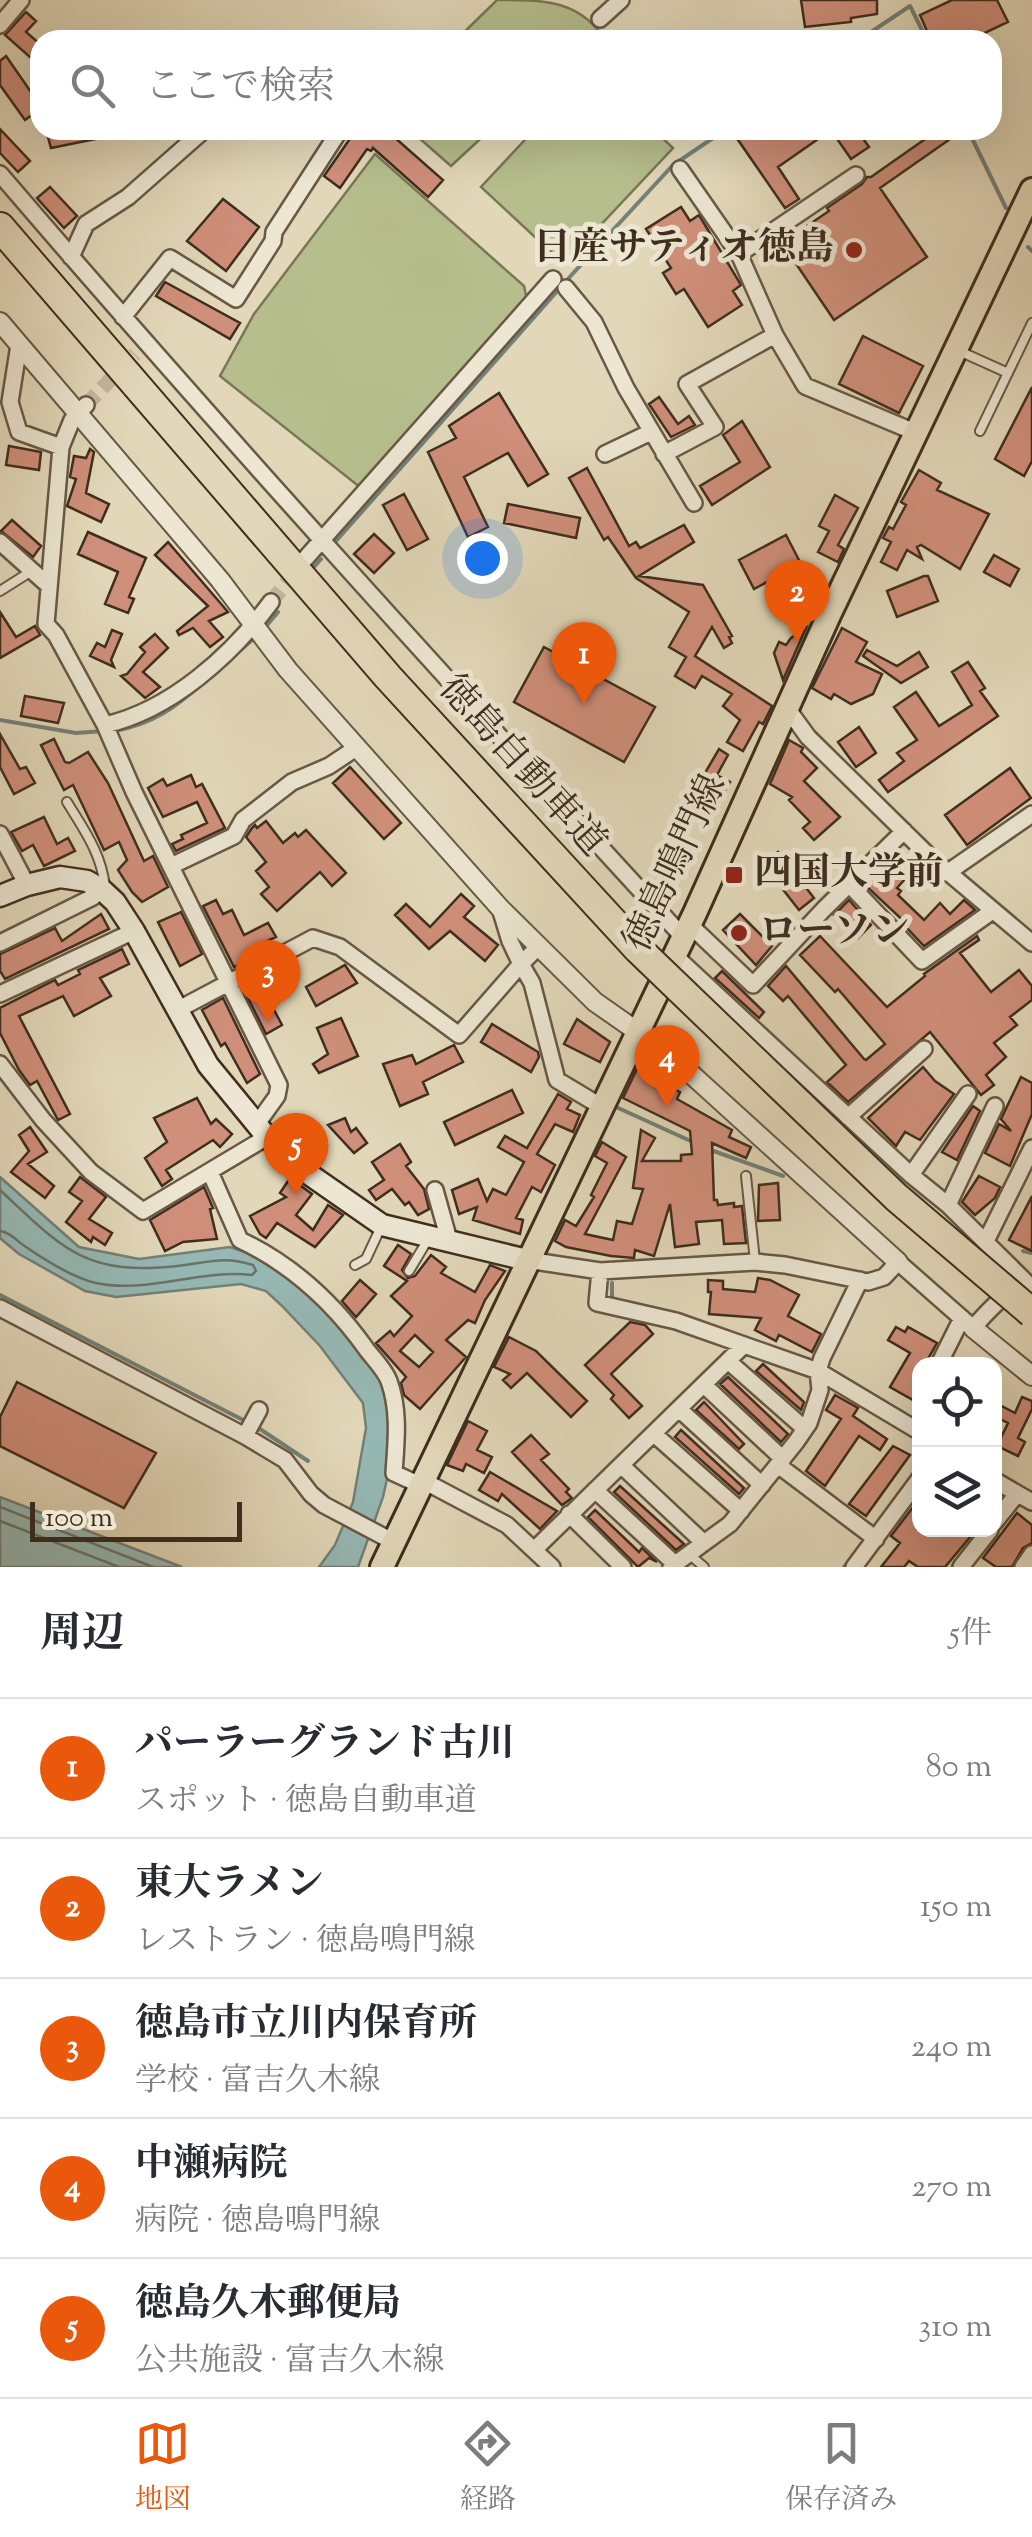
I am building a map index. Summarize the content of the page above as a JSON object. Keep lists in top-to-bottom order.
{
  "streets": {
    "highway": ["徳島自動車道"],
    "main road": ["徳島鳴門線"]
  },
  "places": {
    "other": ["日産サティオ徳島", "ローソン"],
    "transit": ["四国大学前"]
  },
  "scale_bar": "100 m",
  "page": {
    "search": "ここで検索",
    "pins": [
      "2",
      "1",
      "3",
      "4",
      "5"
    ],
    "scale": "100 m",
    "heading": ["周辺", "5件"],
    "list": [
      {
        "mark": "1",
        "name": "パーラーグランド古川",
        "note": "スポット · 徳島自動車道",
        "value": "80 m"
      },
      {
        "mark": "2",
        "name": "東大ラメン",
        "note": "レストラン · 徳島鳴門線",
        "value": "150 m"
      },
      {
        "mark": "3",
        "name": "徳島市立川内保育所",
        "note": "学校 · 富吉久木線",
        "value": "240 m"
      },
      {
        "mark": "4",
        "name": "中瀬病院",
        "note": "病院 · 徳島鳴門線",
        "value": "270 m"
      },
      {
        "mark": "5",
        "name": "徳島久木郵便局",
        "note": "公共施設 · 富吉久木線",
        "value": "310 m"
      }
    ],
    "nav": ["地図", "経路", "保存済み"]
  }
}
